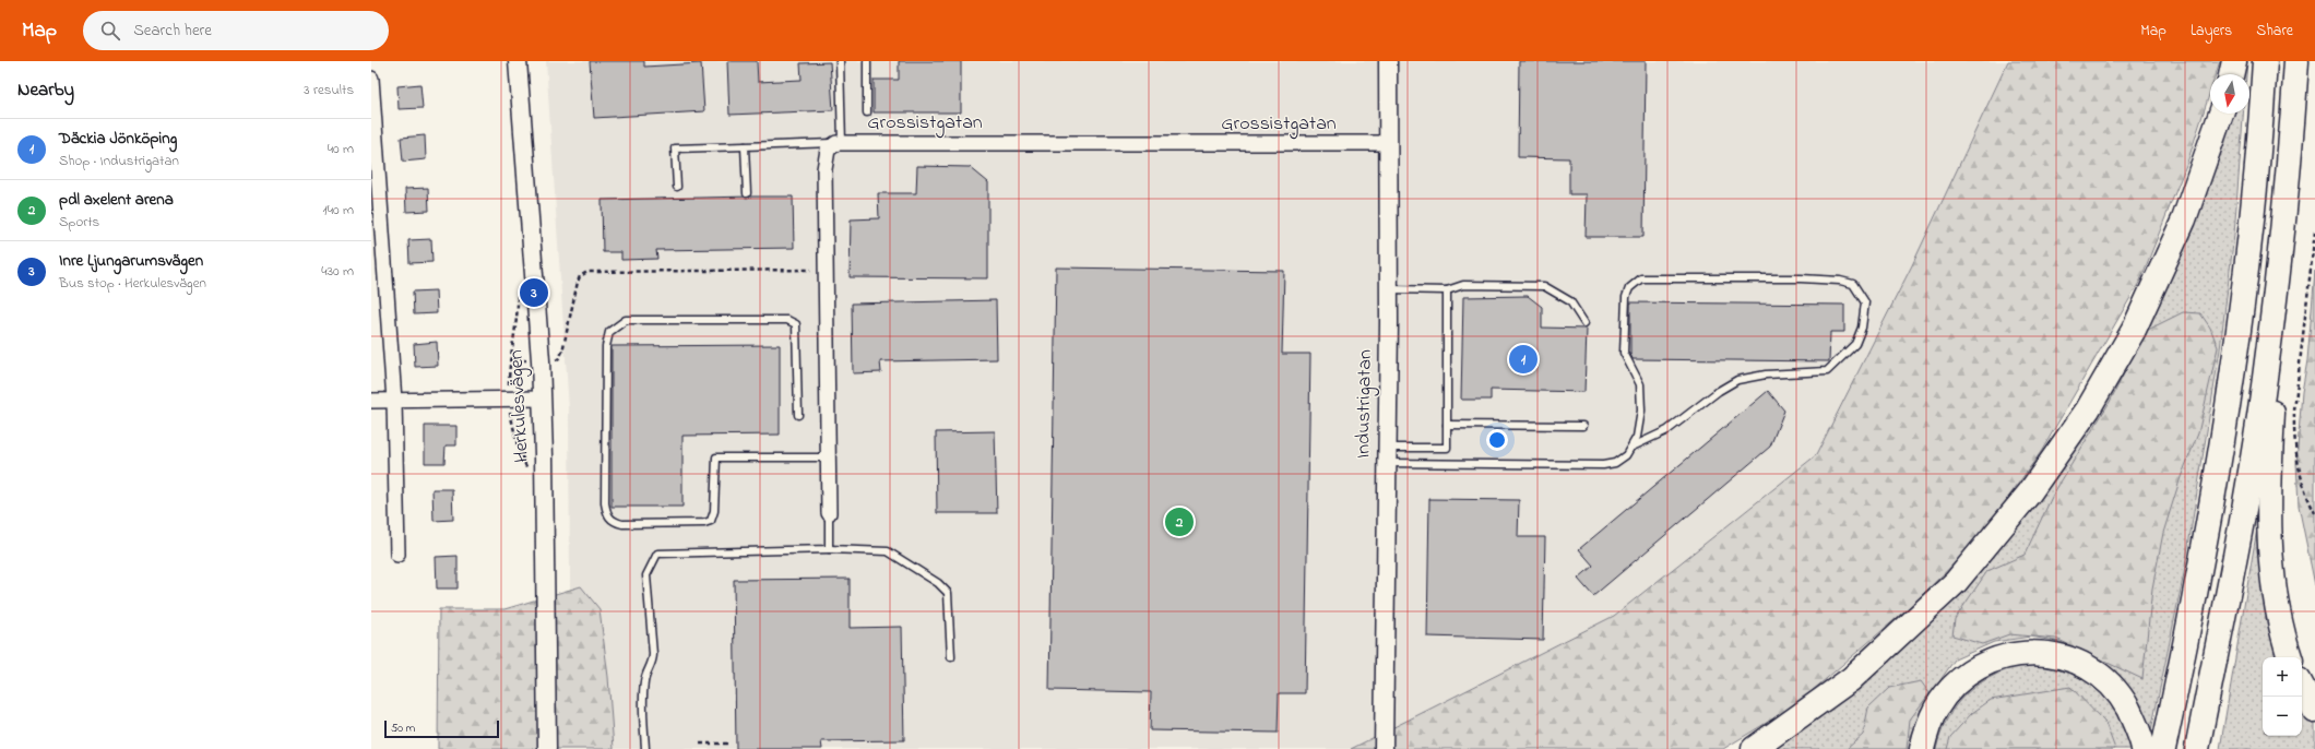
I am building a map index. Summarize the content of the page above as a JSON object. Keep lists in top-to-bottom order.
{
  "streets": {
    "street": ["Grossistgatan", "Industrigatan", "Herkulesvägen"]
  },
  "crossings": [
    ["Grossistgatan", "Industrigatan"]
  ],
  "scale_bar": "50 m",
  "north": "bottom",
  "page": {
    "header": "Map",
    "search": "Search here",
    "nav": ["Map", "Layers", "Share"],
    "heading": ["Nearby", "3 results"],
    "list": [
      {
        "mark": "1",
        "name": "Däckia Jönköping",
        "note": "Shop · Industrigatan",
        "value": "40 m"
      },
      {
        "mark": "2",
        "name": "pdl axelent arena",
        "note": "Sports",
        "value": "140 m"
      },
      {
        "mark": "3",
        "name": "Inre Ljungarumsvägen",
        "note": "Bus stop · Herkulesvägen",
        "value": "430 m"
      }
    ],
    "pins": ["3", "1", "2"],
    "map_buttons": ["+", "−"],
    "scale": "50 m"
  }
}
